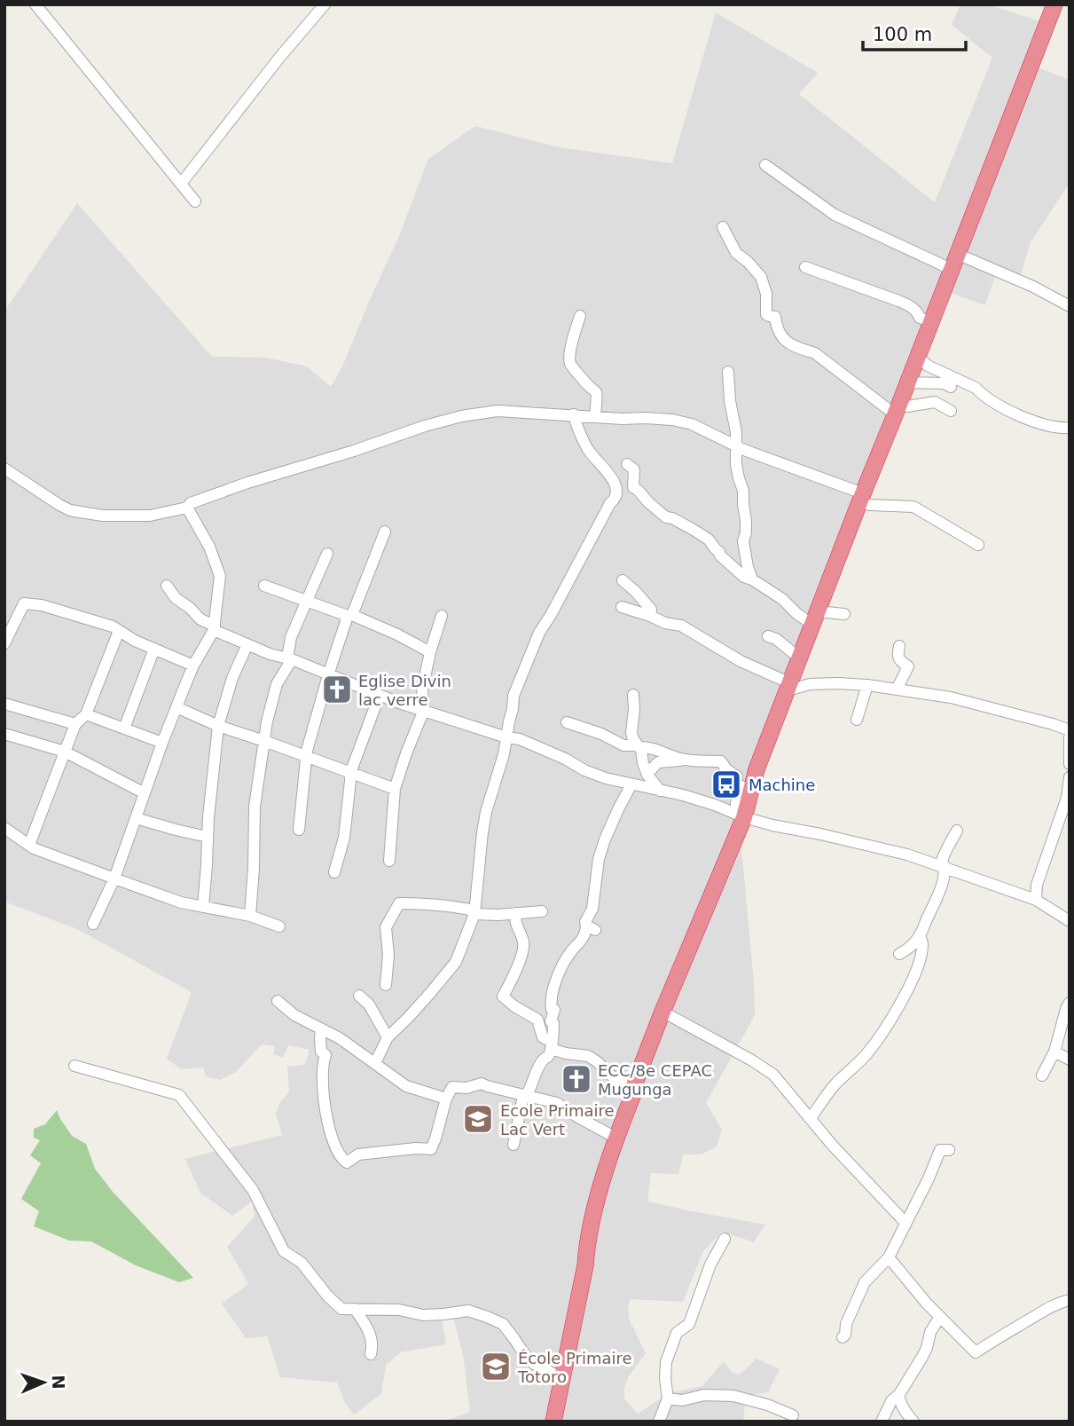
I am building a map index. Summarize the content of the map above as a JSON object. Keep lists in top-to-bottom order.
{
  "places": {
    "church": ["Eglise Divin lac verre", "ECC/8e CEPAC Mugunga"],
    "bus stop": ["Machine"],
    "school or university": ["Ecole Primaire Lac Vert", "École Primaire Totoro"]
  },
  "scale_bar": "100 m",
  "north": "right"
}
